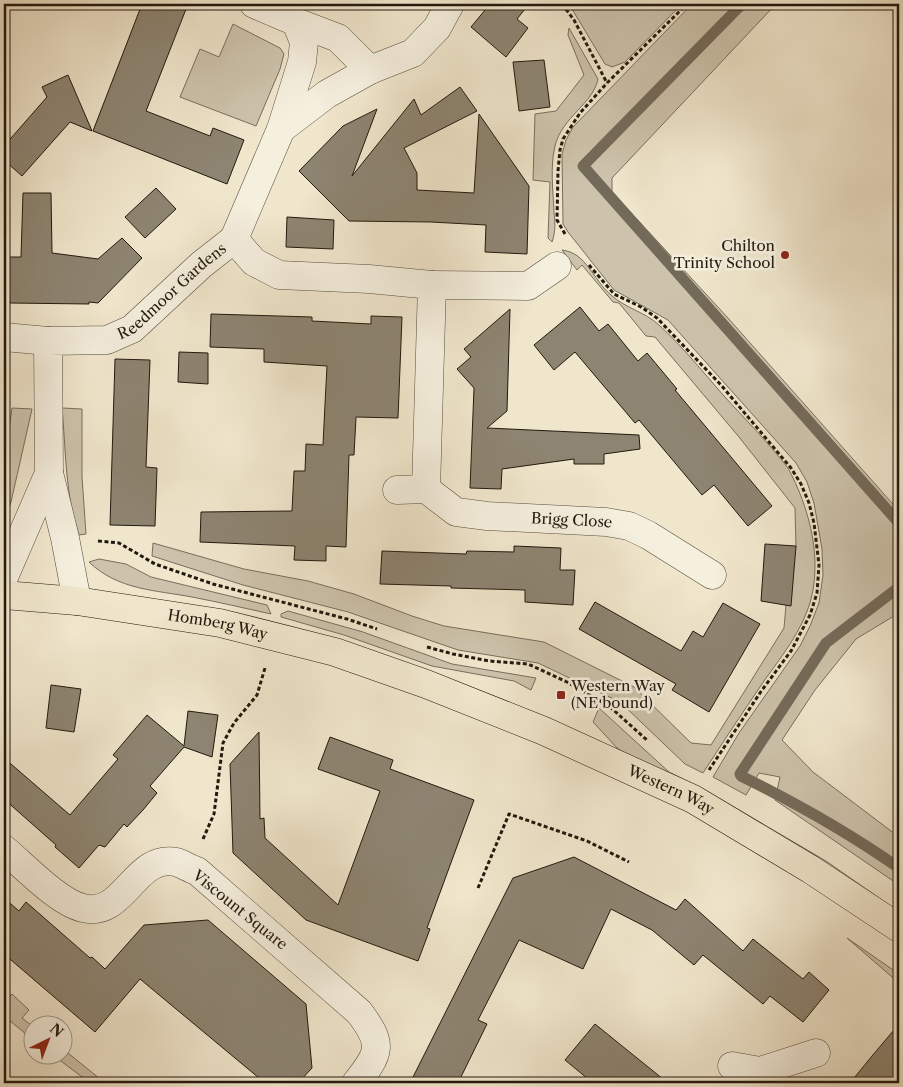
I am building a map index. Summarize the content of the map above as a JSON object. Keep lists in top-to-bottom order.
{
  "streets": {
    "main road": ["Homberg Way", "Western Way"],
    "street": ["Reedmoor Gardens", "Brigg Close", "Viscount Square"]
  },
  "crossings": [
    ["Homberg Way", "Western Way"]
  ],
  "places": {
    "other": ["Chilton Trinity School"],
    "transit": ["Western Way (NE bound)"]
  },
  "north": "top right"
}
